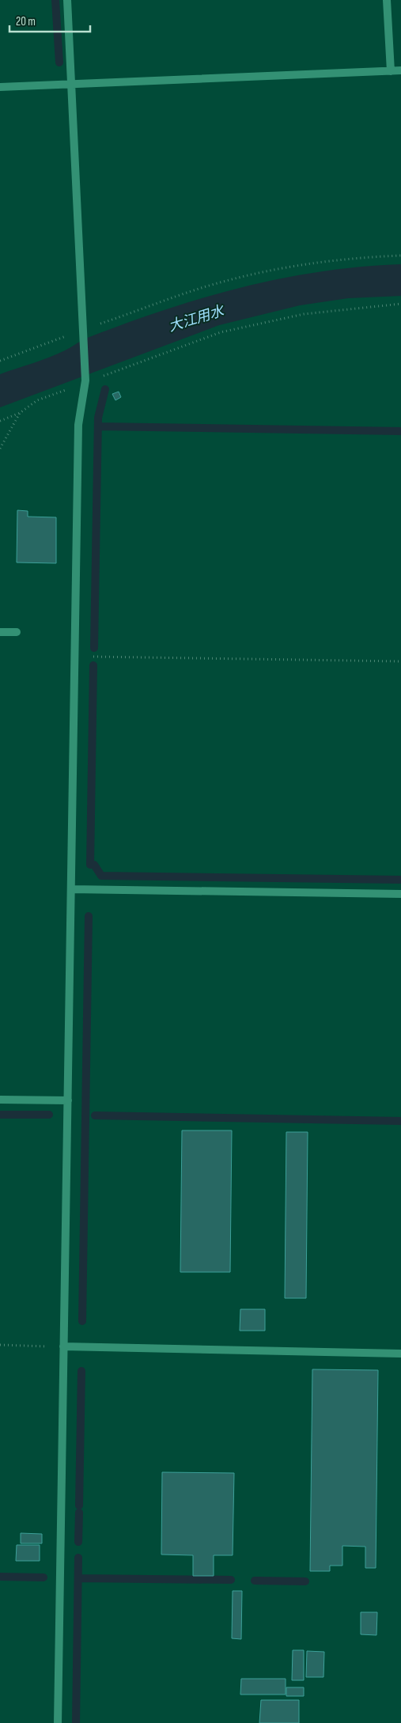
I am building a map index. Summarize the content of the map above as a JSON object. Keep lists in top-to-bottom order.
{
  "water": ["大江用水"],
  "scale_bar": "20 m"
}
